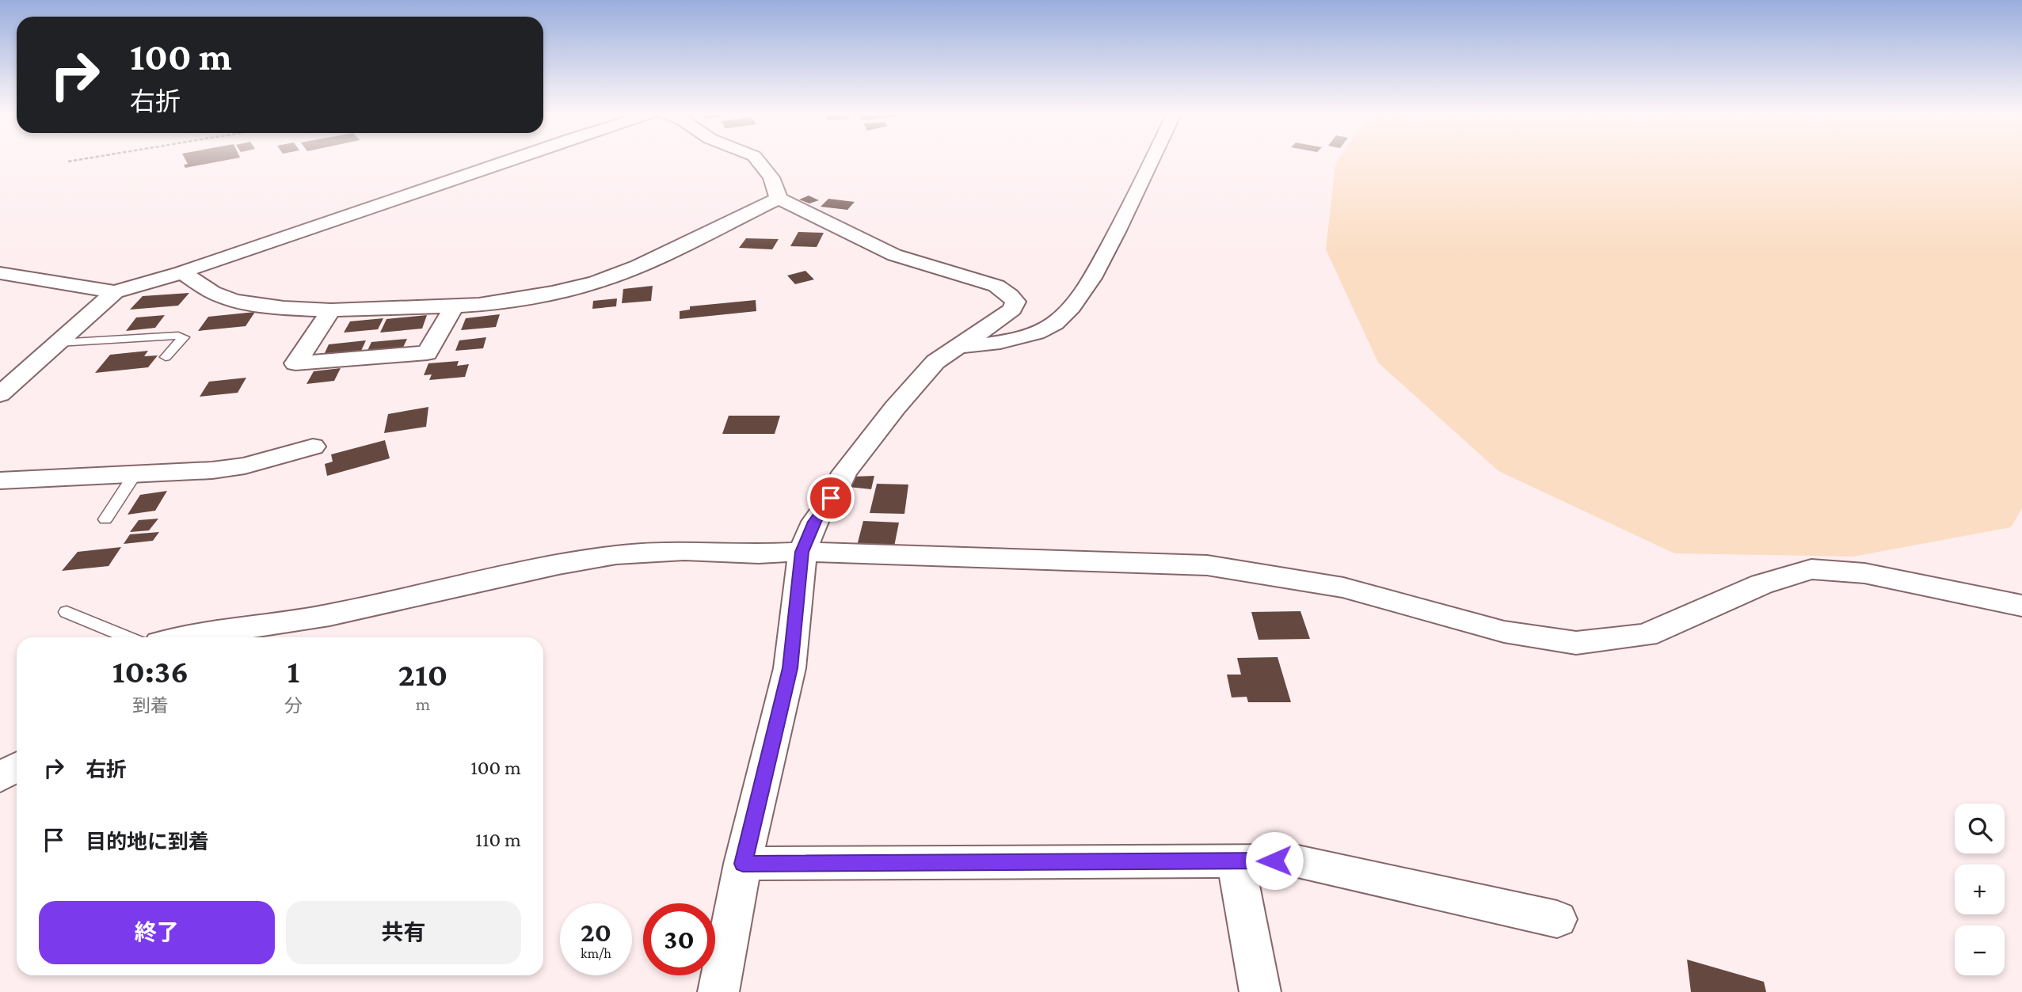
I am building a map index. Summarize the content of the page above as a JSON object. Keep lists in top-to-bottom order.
{
  "page": {
    "turn": ["100 m", "右折"],
    "eta": [
      "10:36",
      "到着",
      "1",
      "分",
      "210",
      "m"
    ],
    "list": [
      {
        "name": "右折",
        "value": "100 m"
      },
      {
        "name": "目的地に到着",
        "value": "110 m"
      }
    ],
    "map_buttons": ["+", "−"],
    "buttons": ["終了", "共有"],
    "speed": "20 km/h",
    "limit": "30"
  }
}
